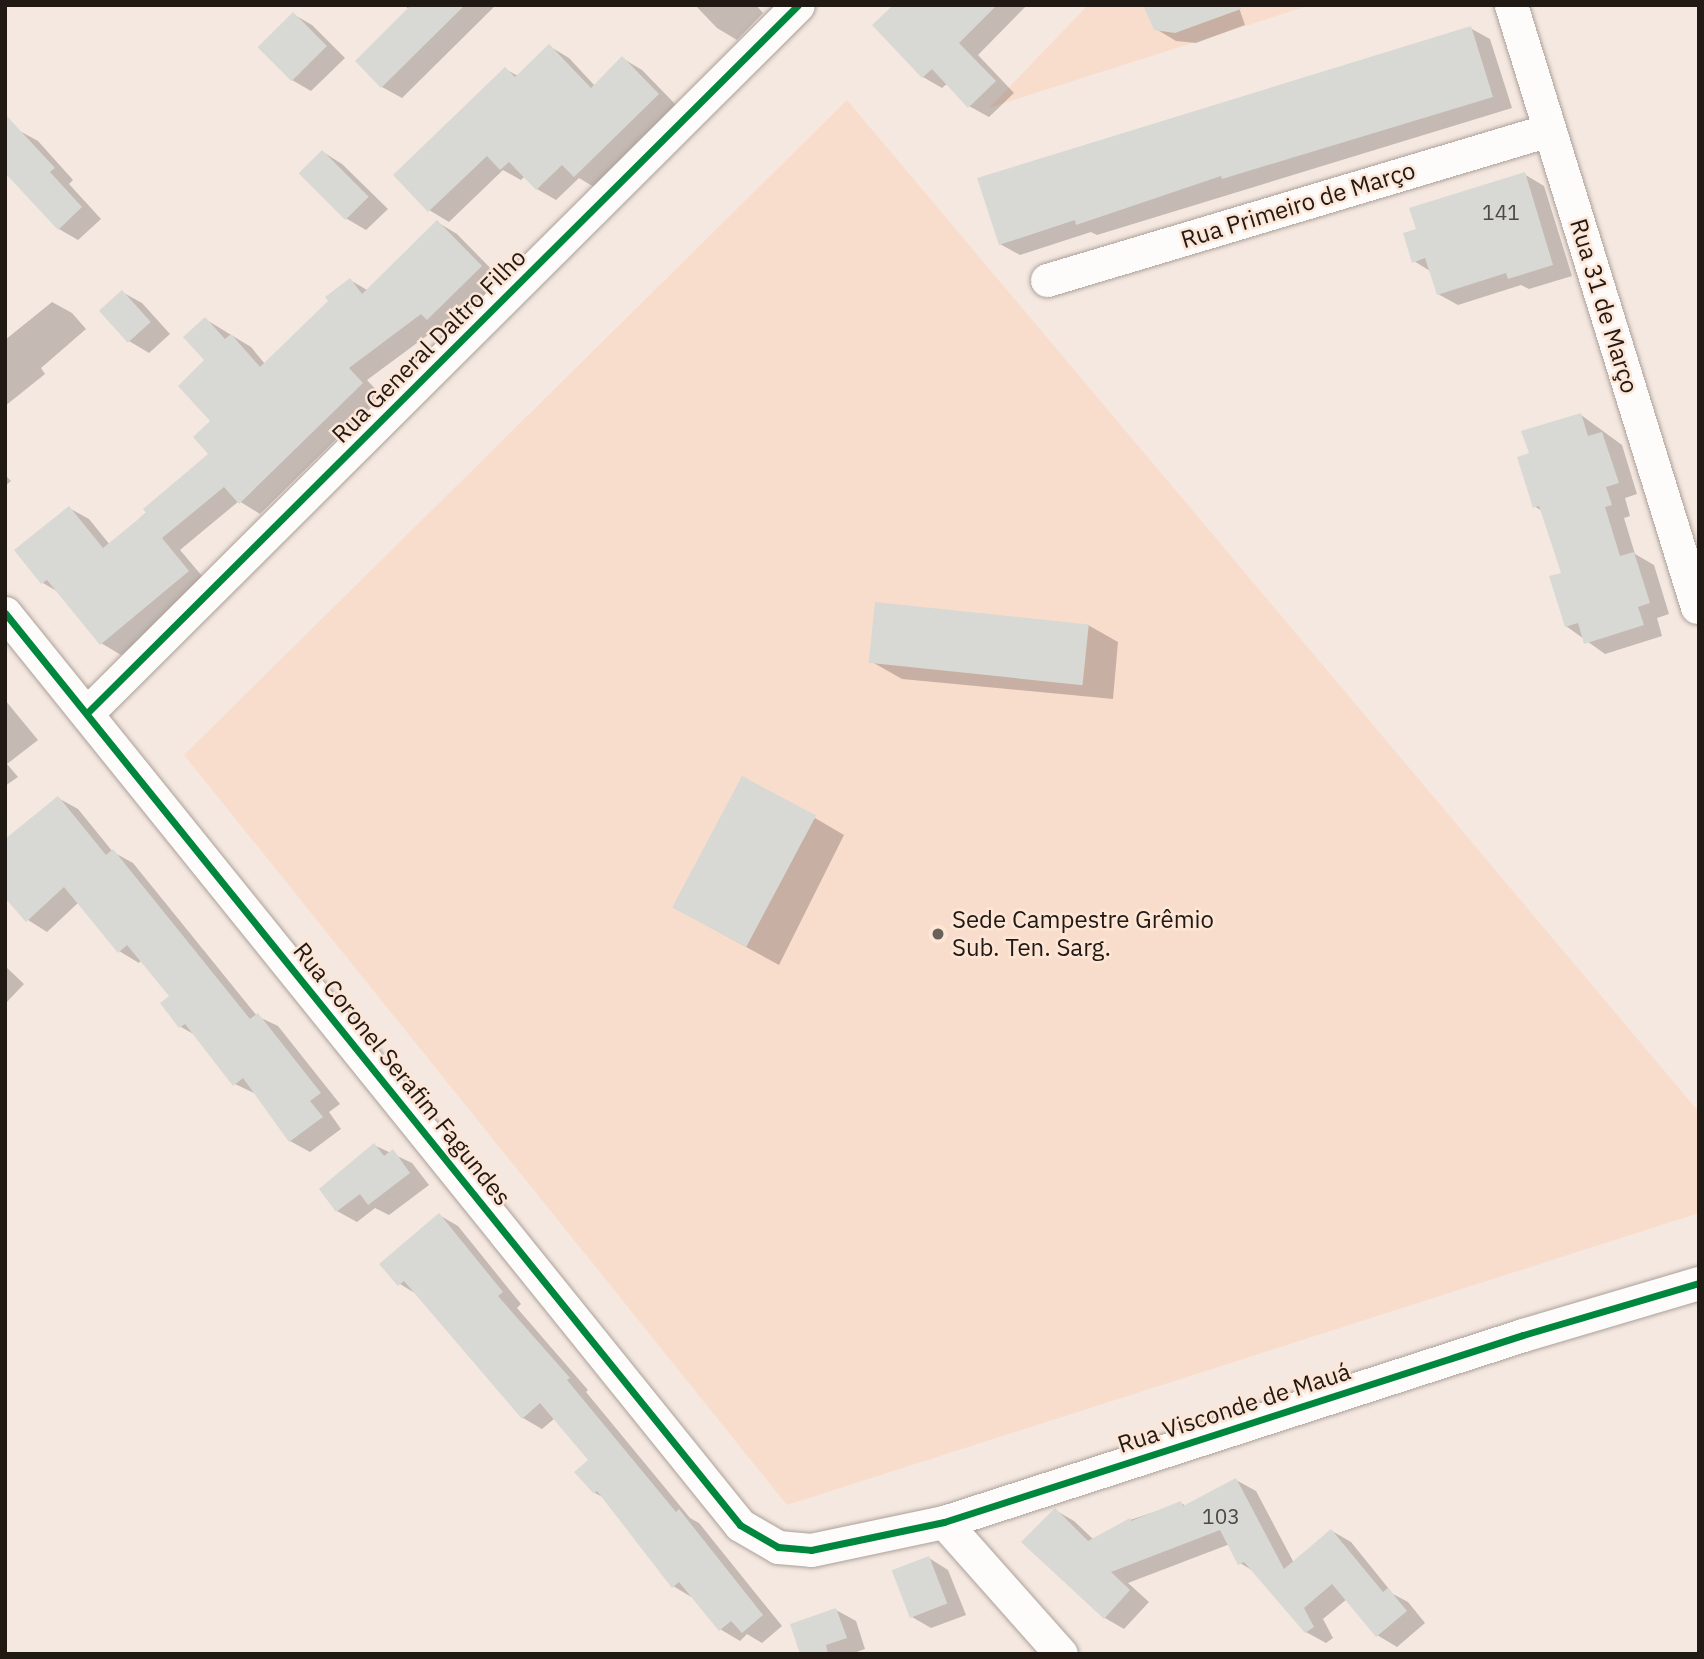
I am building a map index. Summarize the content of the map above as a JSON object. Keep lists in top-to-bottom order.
{
  "streets": {
    "street": [
      "Rua Primeiro de Março",
      "Rua 31 de Março",
      "Rua General Daltro Filho",
      "Rua Coronel Serafim Fagundes",
      "Rua Visconde de Mauá"
    ]
  },
  "crossings": [
    ["Rua Primeiro de Março", "Rua 31 de Março"],
    ["Rua General Daltro Filho", "Rua Coronel Serafim Fagundes"],
    ["Rua Coronel Serafim Fagundes", "Rua Visconde de Mauá"]
  ],
  "places": ["Sede Campestre Grêmio Sub. Ten. Sarg."],
  "house_numbers": ["141", "103"]
}
